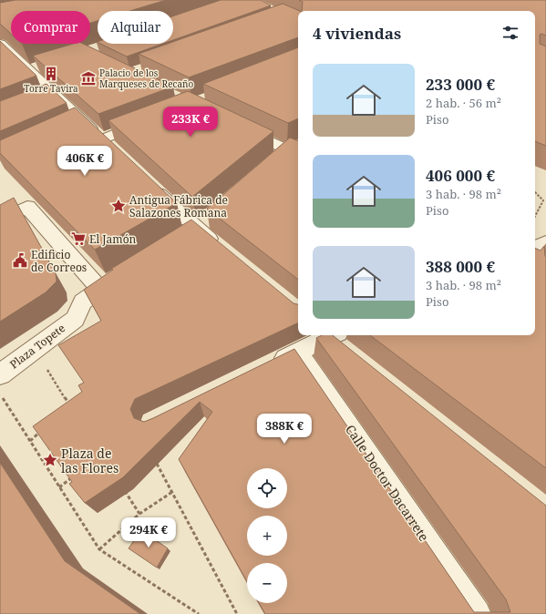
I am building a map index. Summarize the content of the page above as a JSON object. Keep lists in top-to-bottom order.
{
  "streets": {
    "street": ["Plaza Topete", "Calle Doctor Dacarrete"]
  },
  "places": {
    "building": ["Torre Tavira"],
    "museum": ["Palacio de los Marqueses de Recaño"],
    "place": ["Antigua Fábrica de Salazones Romana", "Plaza de las Flores"],
    "supermarket": ["El Jamón"],
    "public building": ["Edificio de Correos"]
  },
  "page": {
    "chip": ["Comprar", "Alquilar"],
    "heading": "4 viviendas",
    "list": [
      {
        "name": "233 000 €",
        "note": "2 hab. · 56 m² · Piso"
      },
      {
        "name": "406 000 €",
        "note": "3 hab. · 98 m² · Piso"
      },
      {
        "name": "388 000 €",
        "note": "3 hab. · 98 m² · Piso"
      }
    ],
    "price": [
      "233K €",
      "406K €",
      "388K €",
      "294K €"
    ],
    "map_buttons": ["+", "−"]
  }
}
